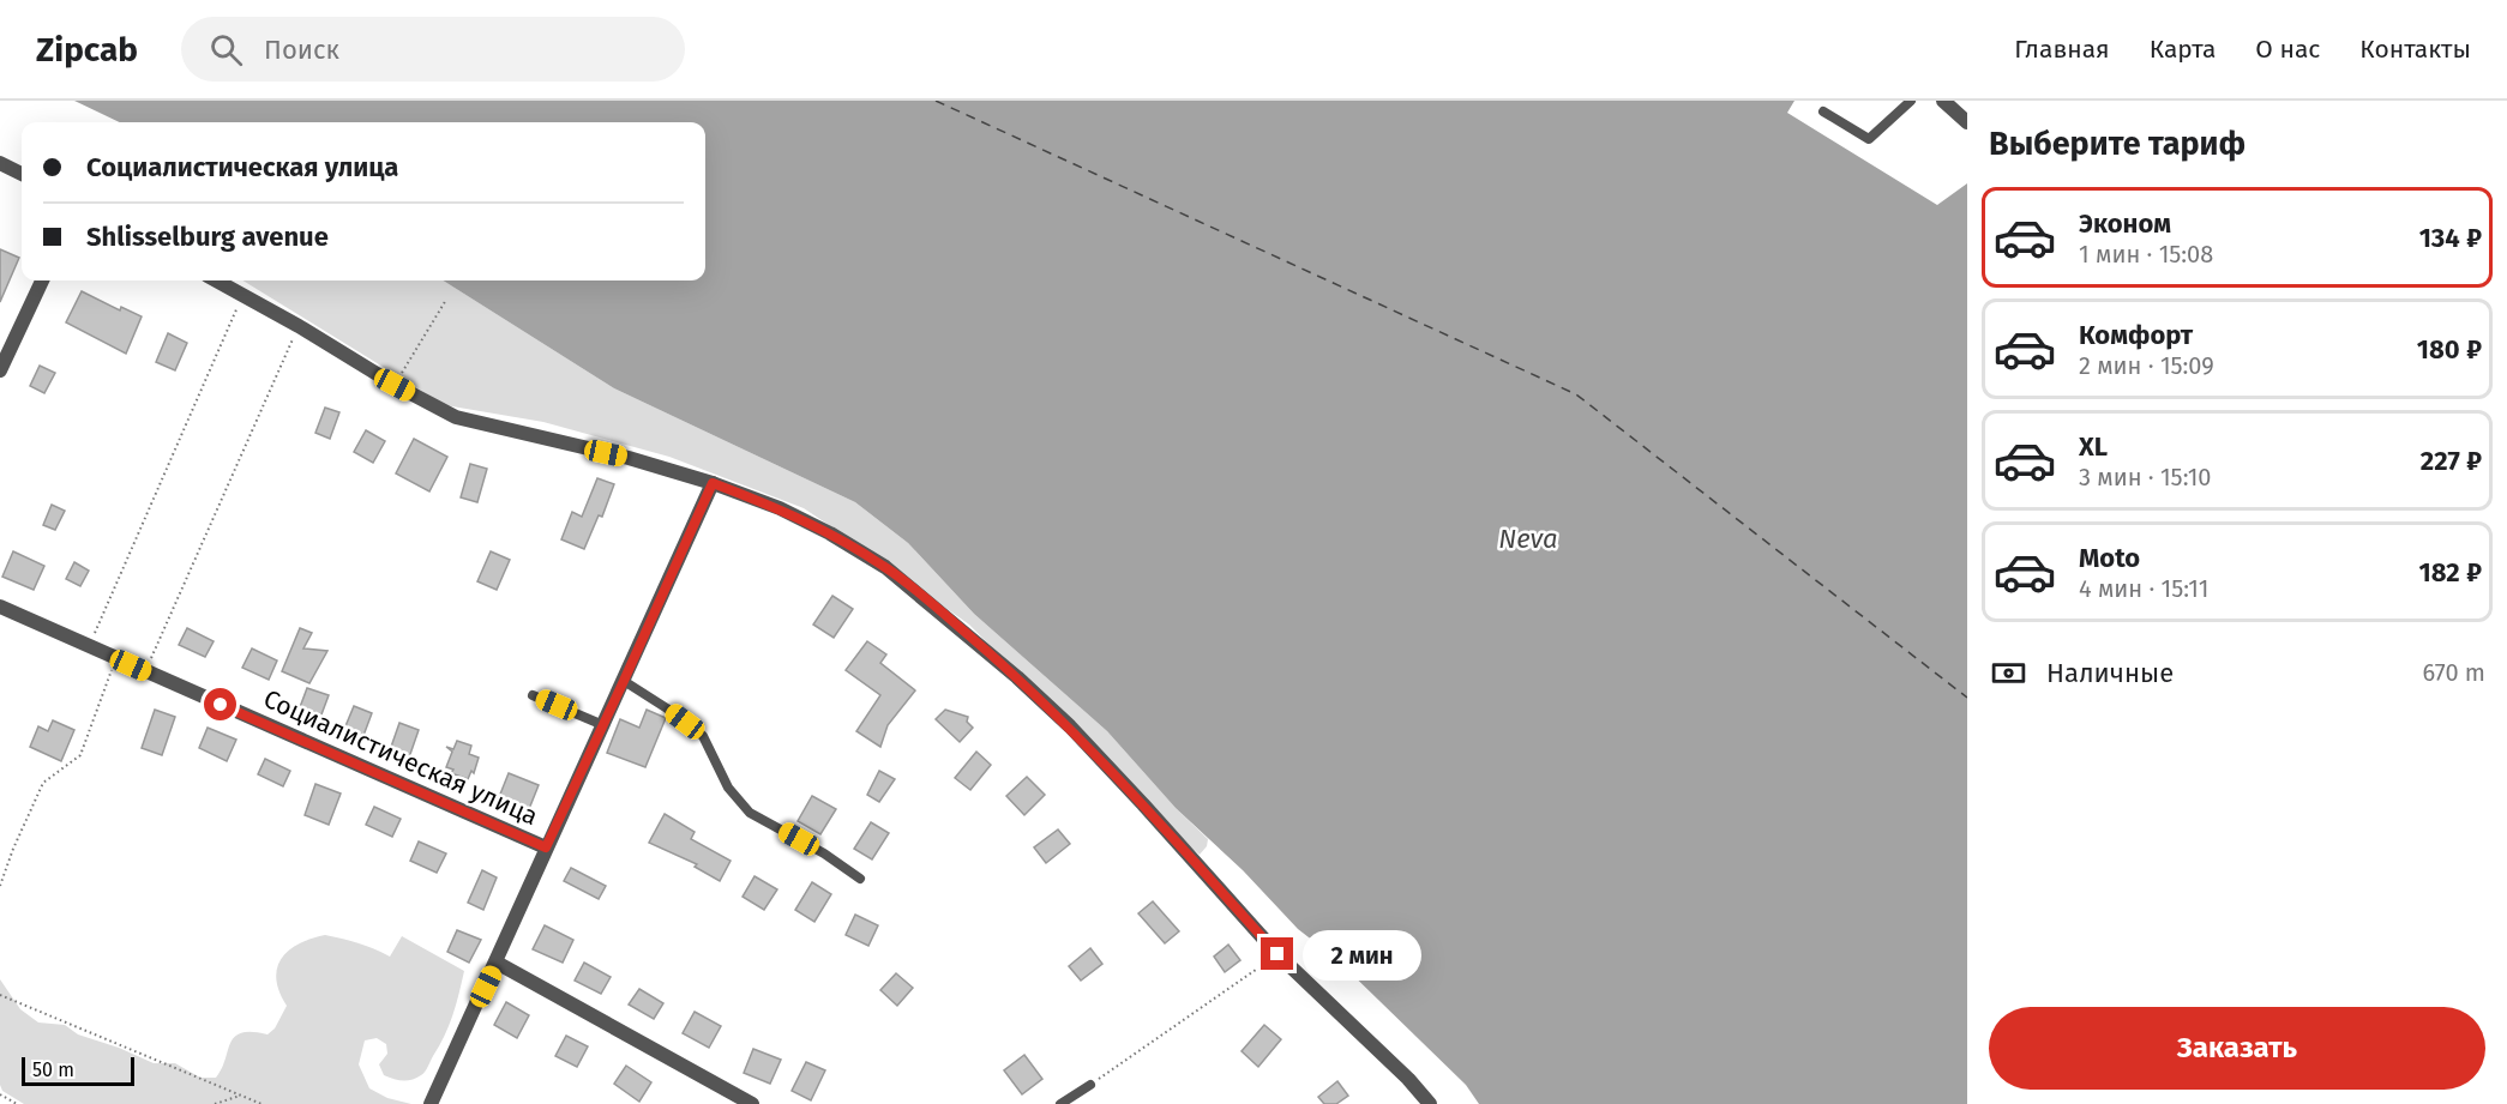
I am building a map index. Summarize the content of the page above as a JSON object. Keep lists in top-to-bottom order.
{
  "streets": {
    "street": ["Социалистическая улица"]
  },
  "water": ["Neva"],
  "scale_bar": "50 m",
  "page": {
    "header": "Zipcab",
    "search": "Поиск",
    "nav": [
      "Главная",
      "Карта",
      "О нас",
      "Контакты"
    ],
    "heading": "Выберите тариф",
    "banner": ["Социалистическая улица", "Shlisselburg avenue"],
    "list": [
      {
        "name": "Эконом",
        "note": "1 мин · 15:08",
        "value": "134 ₽"
      },
      {
        "name": "Комфорт",
        "note": "2 мин · 15:09",
        "value": "180 ₽"
      },
      {
        "name": "XL",
        "note": "3 мин · 15:10",
        "value": "227 ₽"
      },
      {
        "name": "Moto",
        "note": "4 мин · 15:11",
        "value": "182 ₽"
      }
    ],
    "pay": ["Наличные", "670 m"],
    "bubble": "2 мин",
    "buttons": "Заказать",
    "scale": "50 m"
  }
}
